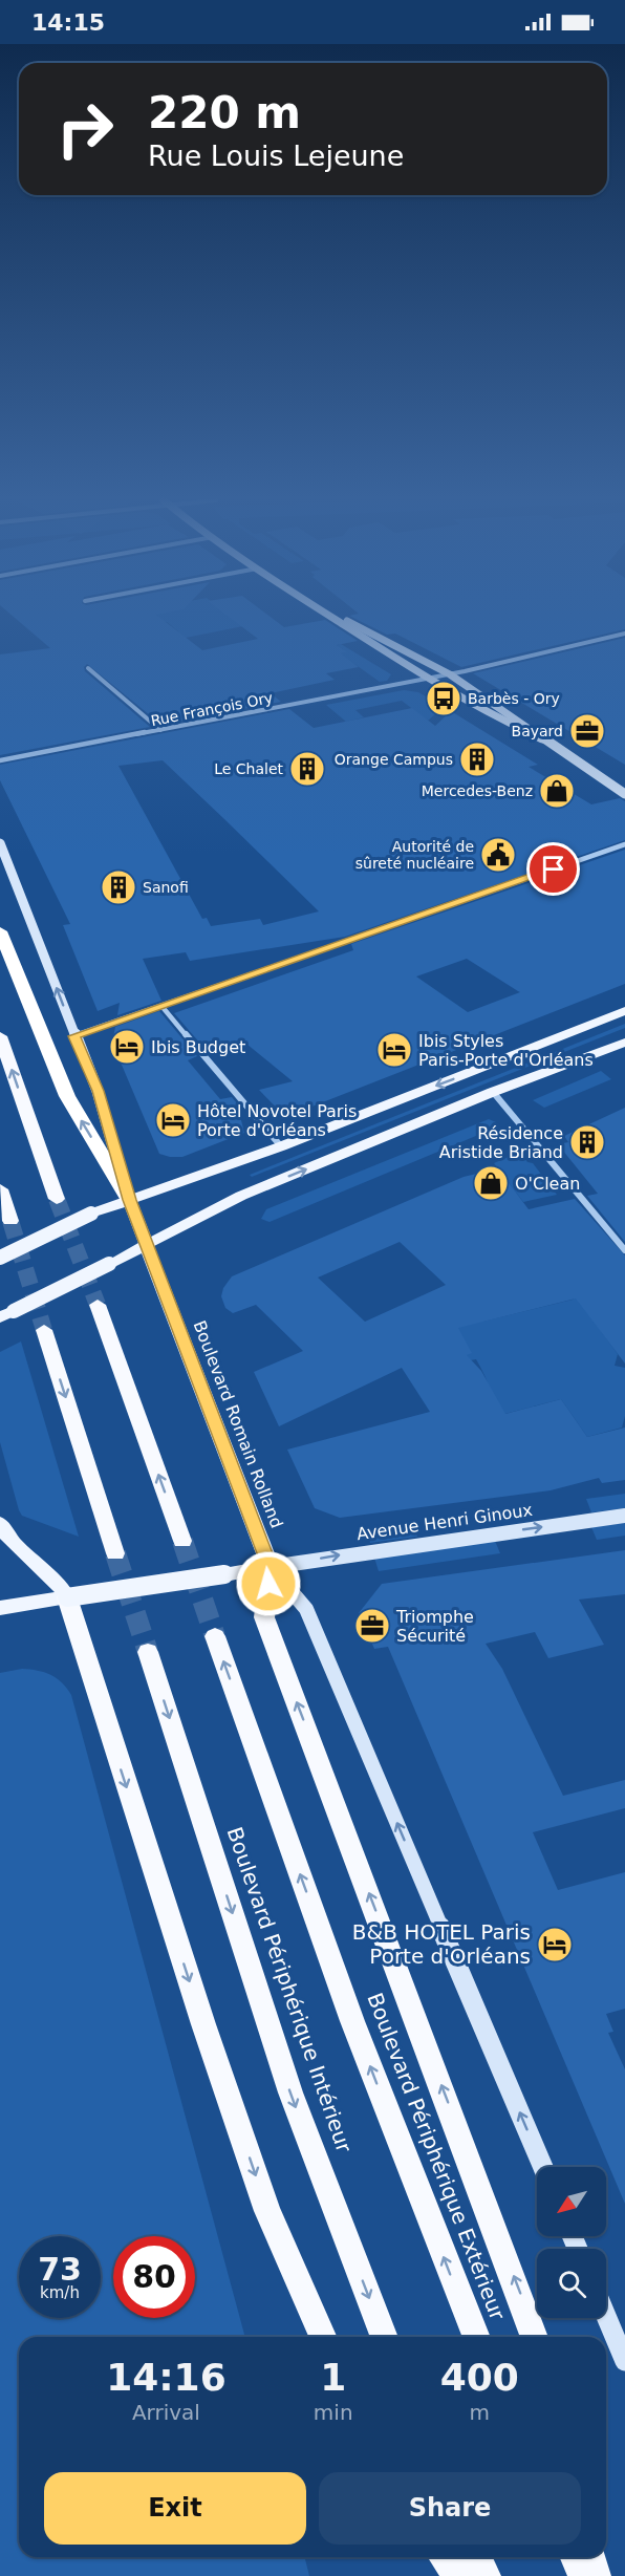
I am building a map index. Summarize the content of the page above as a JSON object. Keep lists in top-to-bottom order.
{
  "streets": {
    "highway": ["Boulevard Périphérique Intérieur", "Boulevard Périphérique Extérieur"],
    "main road": ["Boulevard Romain Rolland", "Avenue Henri Ginoux"],
    "street": ["Rue François Ory"]
  },
  "crossings": [
    ["Boulevard Romain Rolland", "Avenue Henri Ginoux"]
  ],
  "one_way": ["Boulevard Romain Rolland", "Avenue Henri Ginoux"],
  "places": {
    "bus stop": ["Barbès - Ory"],
    "office": ["Bayard", "Triomphe Sécurité"],
    "building": [
      "Orange Campus",
      "Le Chalet",
      "Sanofi",
      "Résidence Aristide Briand"
    ],
    "shop": ["Mercedes-Benz", "O'Clean"],
    "public building": ["Autorité de sûreté nucléaire"],
    "hotel": [
      "Ibis Budget",
      "Ibis Styles Paris-Porte d'Orléans",
      "Hôtel Novotel Paris Porte d'Orléans",
      "B&B HOTEL Paris Porte d'Orléans"
    ]
  },
  "north": "bottom left",
  "page": {
    "status": "14:15",
    "turn": ["220 m", "Rue Louis Lejeune"],
    "speed": "73 km/h",
    "limit": "80",
    "eta": [
      "14:16",
      "Arrival",
      "1",
      "min",
      "400",
      "m"
    ],
    "buttons": ["Exit", "Share"]
  }
}
